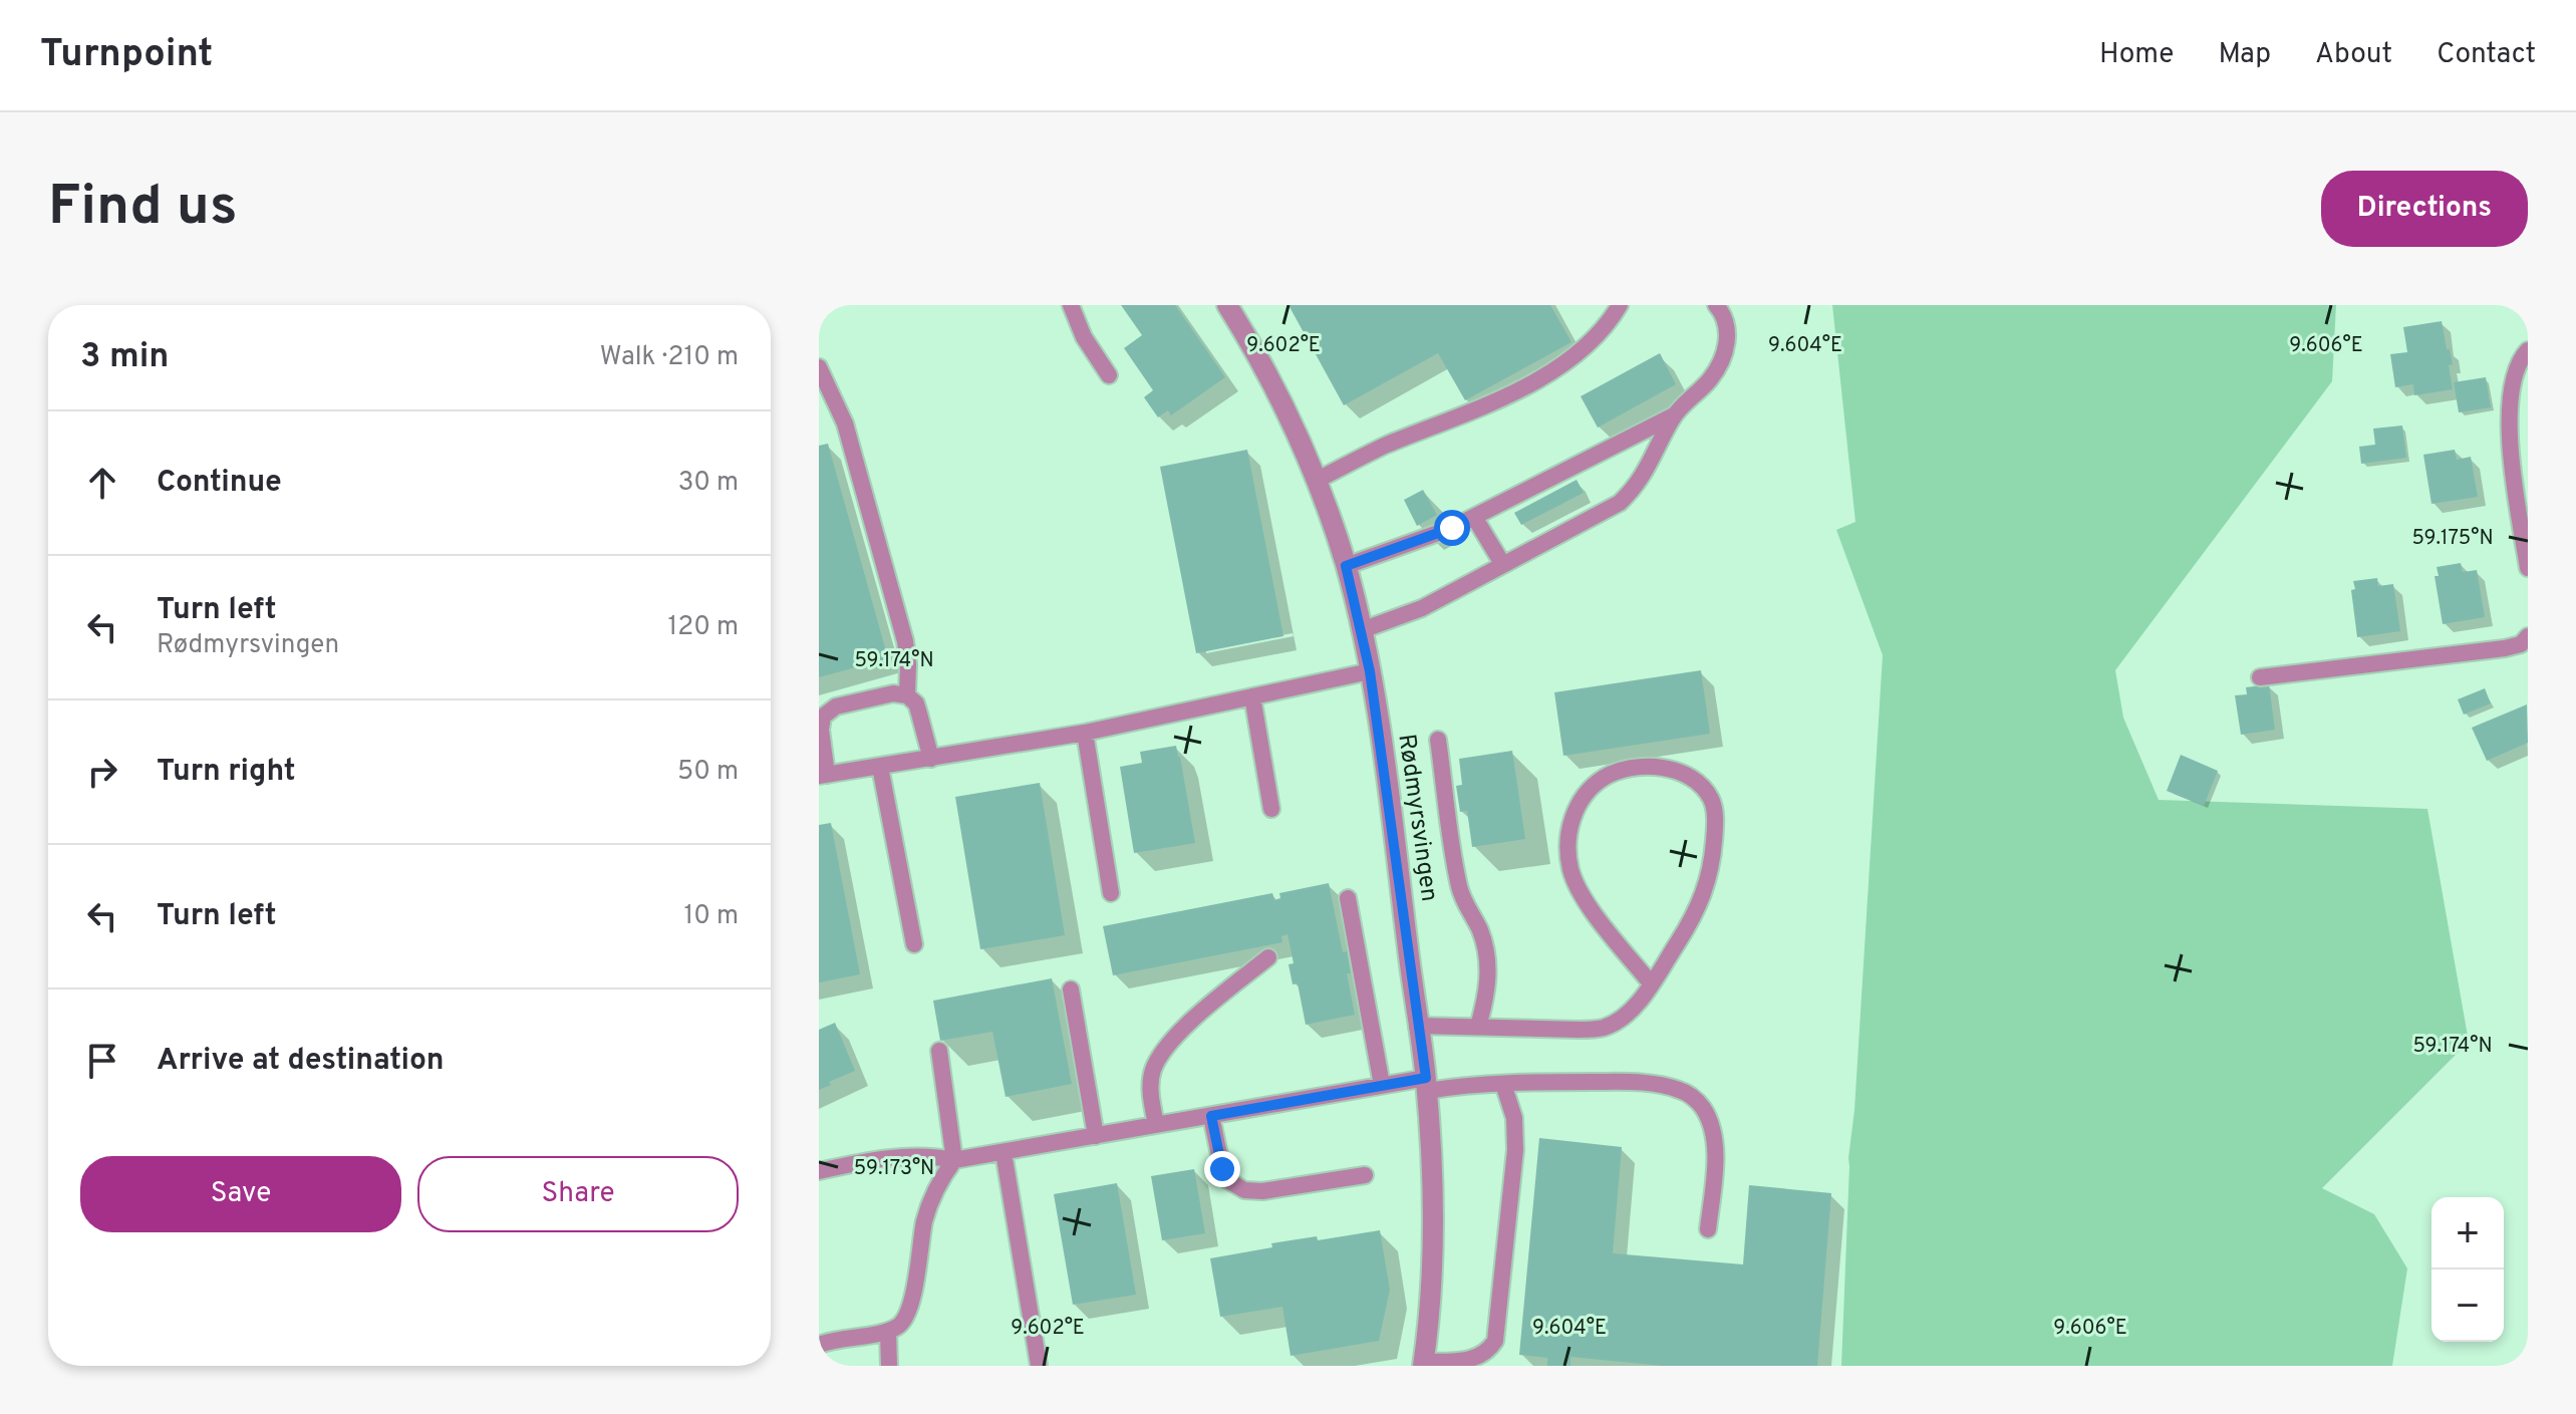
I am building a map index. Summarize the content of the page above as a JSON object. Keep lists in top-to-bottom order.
{
  "streets": {
    "street": ["Rødmyrsvingen"]
  },
  "page": {
    "header": "Turnpoint",
    "nav": [
      "Home",
      "Map",
      "About",
      "Contact"
    ],
    "buttons": [
      "Directions",
      ["Save", "Share"]
    ],
    "title": "Find us",
    "heading": ["3 min", "Walk · 210 m"],
    "list": [
      ["Continue", "30 m"],
      ["Turn left", "Rødmyrsvingen", "120 m"],
      ["Turn right", "50 m"],
      ["Turn left", "10 m"],
      "Arrive at destination"
    ],
    "map_buttons": ["+", "−"]
  },
  "coordinates": [
    "9.602°E",
    "9.604°E",
    "9.606°E",
    "59.175°N",
    "59.174°N",
    "59.173°N"
  ]
}
